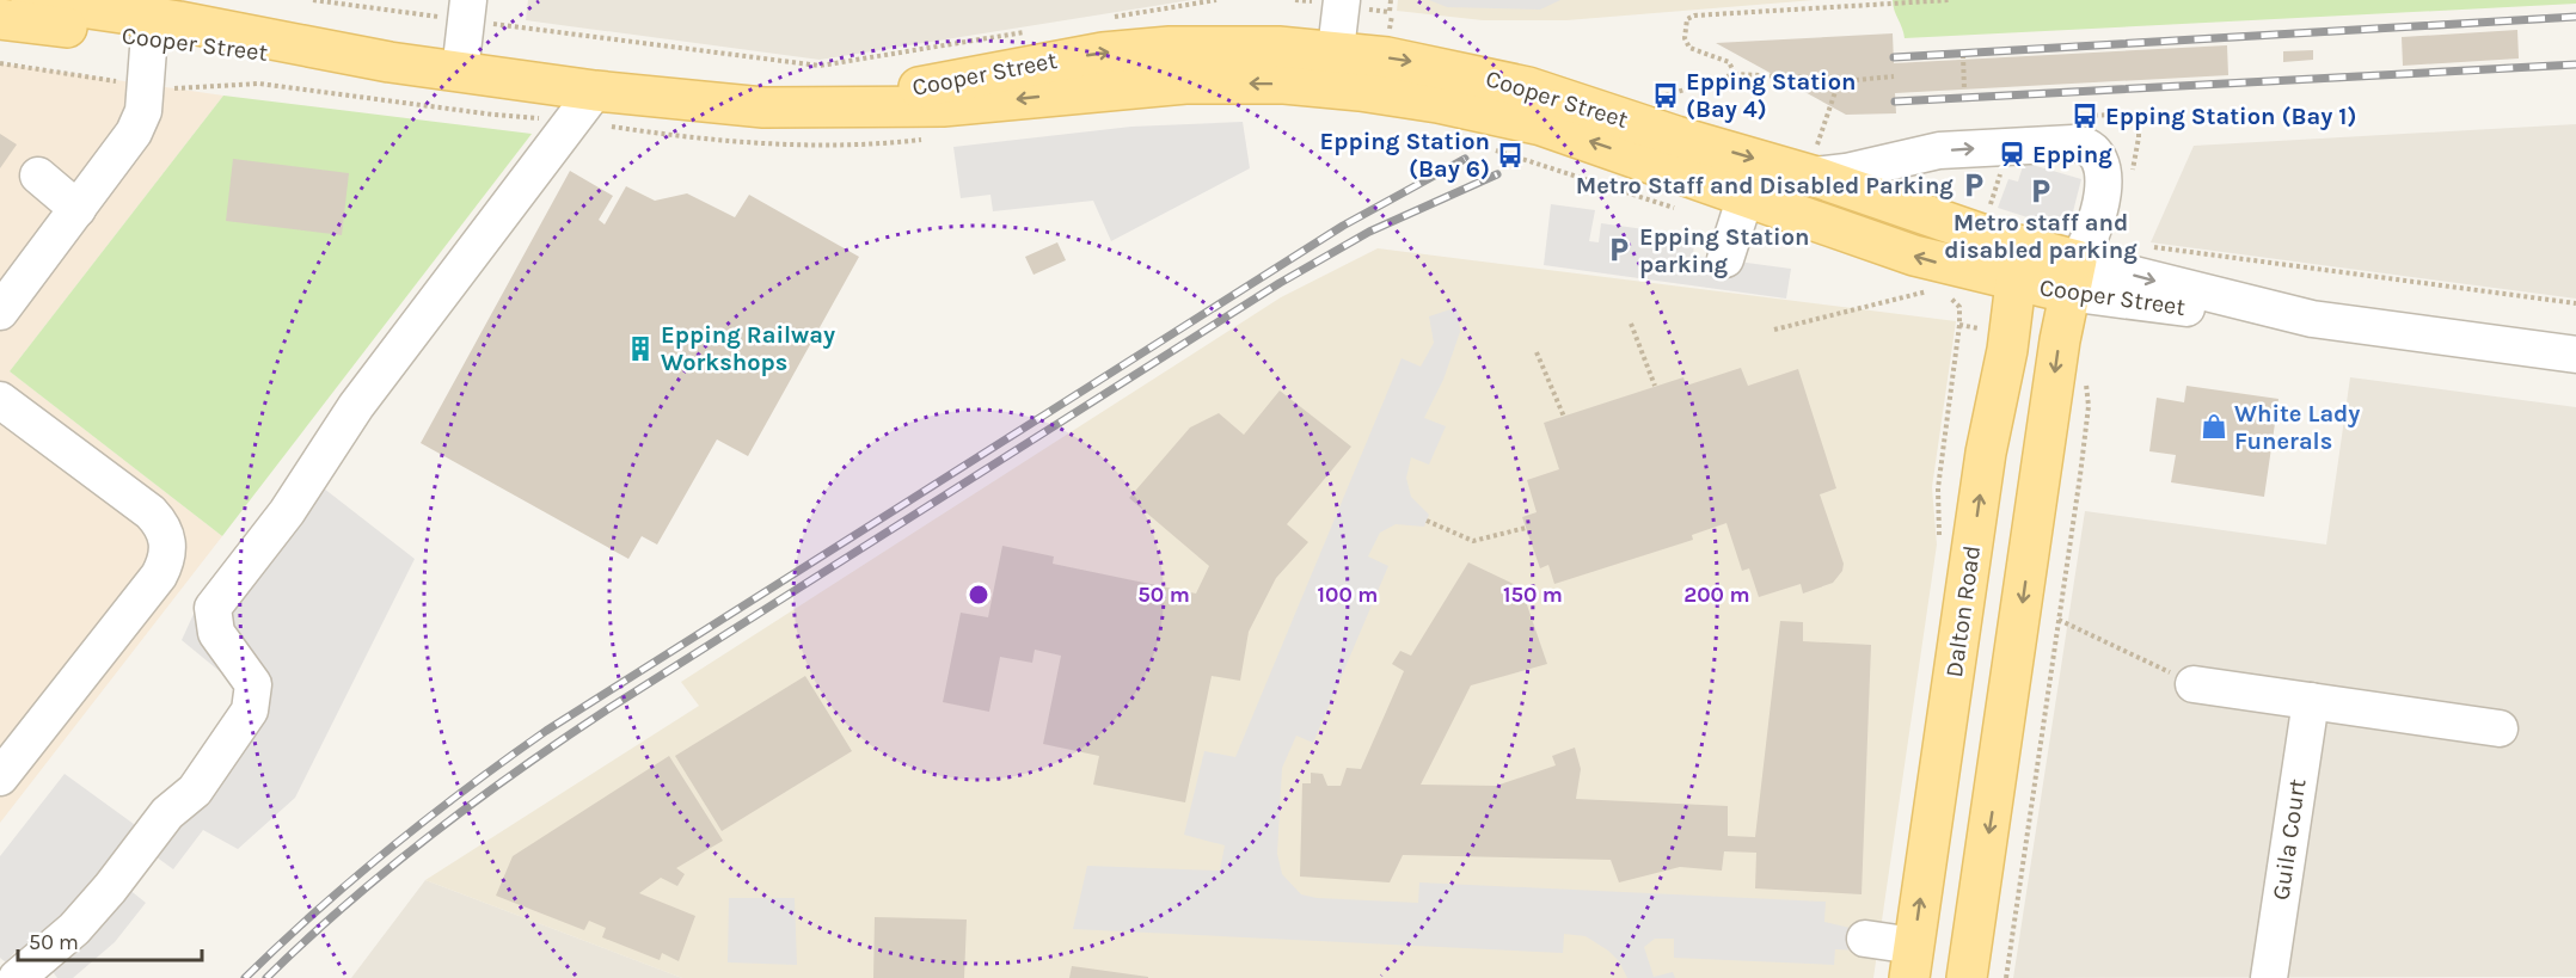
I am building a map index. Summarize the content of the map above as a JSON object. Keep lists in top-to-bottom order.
{
  "streets": {
    "main road": ["Cooper Street", "Dalton Road"],
    "street": ["Guila Court"]
  },
  "crossings": [
    ["Cooper Street", "Dalton Road"]
  ],
  "places": {
    "bus stop": ["Epping Station (Bay 4)", "Epping Station (Bay 1)", "Epping Station (Bay 6)"],
    "station": ["Epping"],
    "parking": ["Metro Staff and Disabled Parking", "Metro staff and disabled parking", "Epping Station parking"],
    "building": ["Epping Railway Workshops"],
    "shop": ["White Lady Funerals"]
  },
  "scale_bar": "50 m",
  "rings": [
    "50 m",
    "100 m",
    "150 m",
    "200 m"
  ]
}
